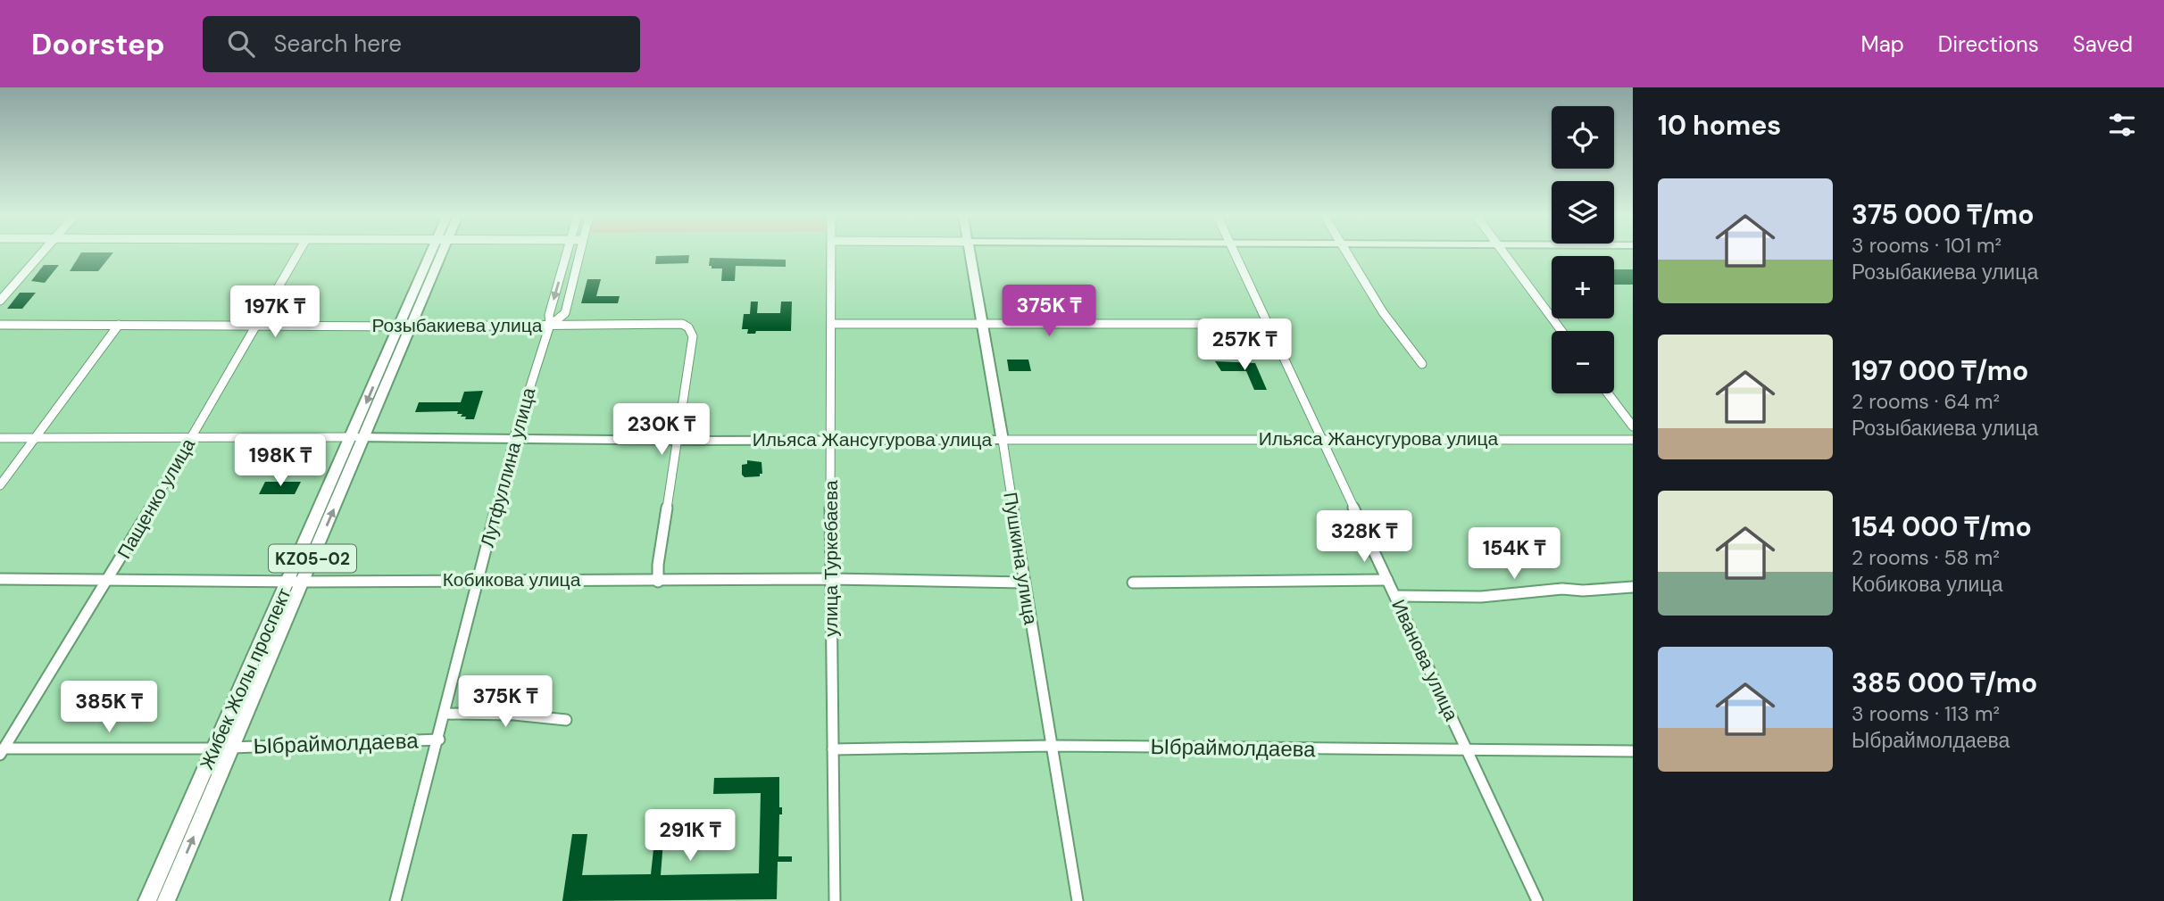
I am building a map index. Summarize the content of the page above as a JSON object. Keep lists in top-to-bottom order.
{
  "streets": {
    "highway": ["KZ05-02", "Жибек Жолы проспект"],
    "main road": ["Ильяса Жансугурова улица", "Пушкина улица"],
    "street": [
      "Розыбакиева улица",
      "Лутфуллина улица",
      "Пащенко улица",
      "улица Туркебаева",
      "Кобикова улица",
      "Иванова улица",
      "Ыбраймолдаева"
    ]
  },
  "crossings": [
    ["Розыбакиева улица", "Ильяса Жансугурова улица"],
    ["Розыбакиева улица", "Лутфуллина улица"],
    ["Розыбакиева улица", "Пащенко улица"],
    ["Розыбакиева улица", "Жибек Жолы проспект"],
    ["Ильяса Жансугурова улица", "Лутфуллина улица"],
    ["Ильяса Жансугурова улица", "Пащенко улица"],
    ["Ильяса Жансугурова улица", "улица Туркебаева"],
    ["Ильяса Жансугурова улица", "Пушкина улица"],
    ["Ильяса Жансугурова улица", "Иванова улица"],
    ["Ильяса Жансугурова улица", "Жибек Жолы проспект"],
    ["Лутфуллина улица", "Кобикова улица"],
    ["Лутфуллина улица", "Ыбраймолдаева"],
    ["Пащенко улица", "Кобикова улица"],
    ["улица Туркебаева", "Кобикова улица"],
    ["улица Туркебаева", "Ыбраймолдаева"],
    ["Пушкина улица", "Кобикова улица"],
    ["Пушкина улица", "Ыбраймолдаева"],
    ["Кобикова улица", "Жибек Жолы проспект"],
    ["Иванова улица", "Ыбраймолдаева"],
    ["Жибек Жолы проспект", "Ыбраймолдаева"]
  ],
  "page": {
    "header": "Doorstep",
    "search": "Search here",
    "nav": ["Map", "Directions", "Saved"],
    "heading": "10 homes",
    "map_buttons": ["+", "−"],
    "list": [
      {
        "name": "375 000 ₸/mo",
        "note": "3 rooms · 101 m² · Розыбакиева улица"
      },
      {
        "name": "197 000 ₸/mo",
        "note": "2 rooms · 64 m² · Розыбакиева улица"
      },
      {
        "name": "154 000 ₸/mo",
        "note": "2 rooms · 58 m² · Кобикова улица"
      },
      {
        "name": "385 000 ₸/mo",
        "note": "3 rooms · 113 m² · Ыбраймолдаева"
      }
    ],
    "price": [
      "375K ₸",
      "197K ₸",
      "257K ₸",
      "230K ₸",
      "198K ₸",
      "328K ₸",
      "154K ₸",
      "375K ₸",
      "385K ₸",
      "291K ₸"
    ]
  }
}
